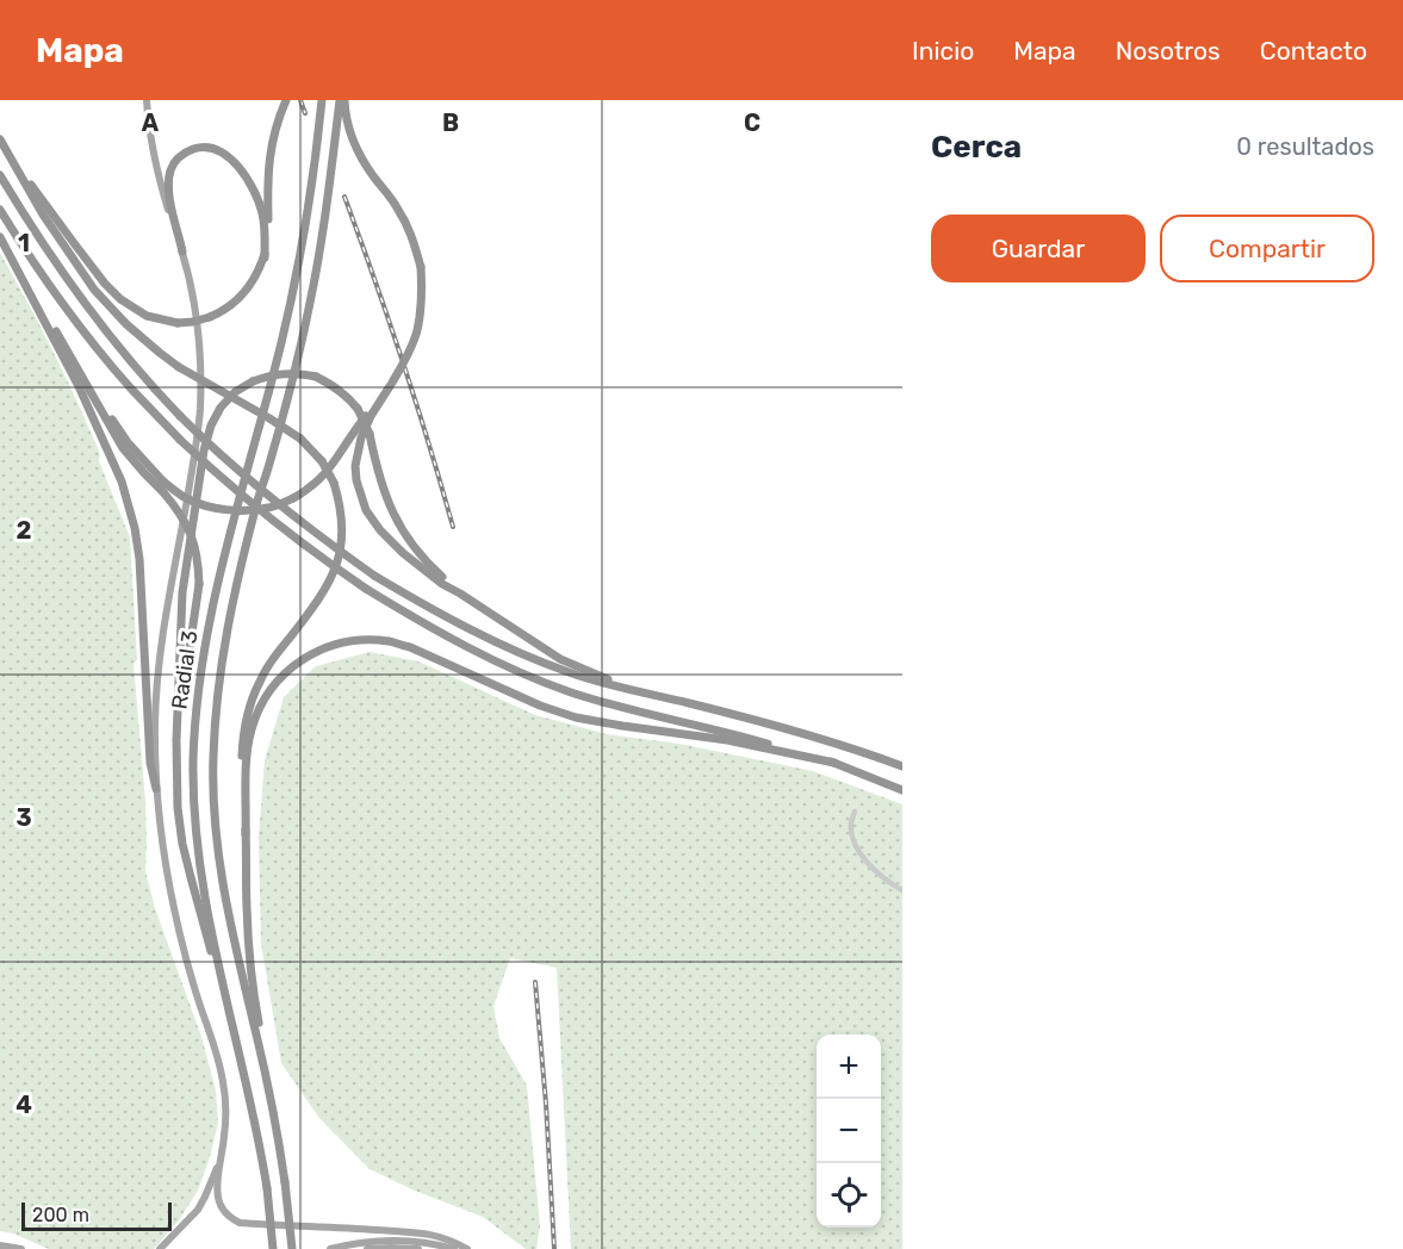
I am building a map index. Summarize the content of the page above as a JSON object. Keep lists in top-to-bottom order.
{
  "streets": {
    "highway": ["Radial 3"]
  },
  "scale_bar": "200 m",
  "page": {
    "header": "Mapa",
    "nav": [
      "Inicio",
      "Mapa",
      "Nosotros",
      "Contacto"
    ],
    "heading": ["Cerca", "0 resultados"],
    "buttons": ["Guardar", "Compartir"],
    "map_buttons": ["+", "−"],
    "scale": "200 m"
  },
  "grid": {
    "columns": ["A", "B", "C"],
    "rows": [
      "1",
      "2",
      "3",
      "4"
    ]
  }
}
